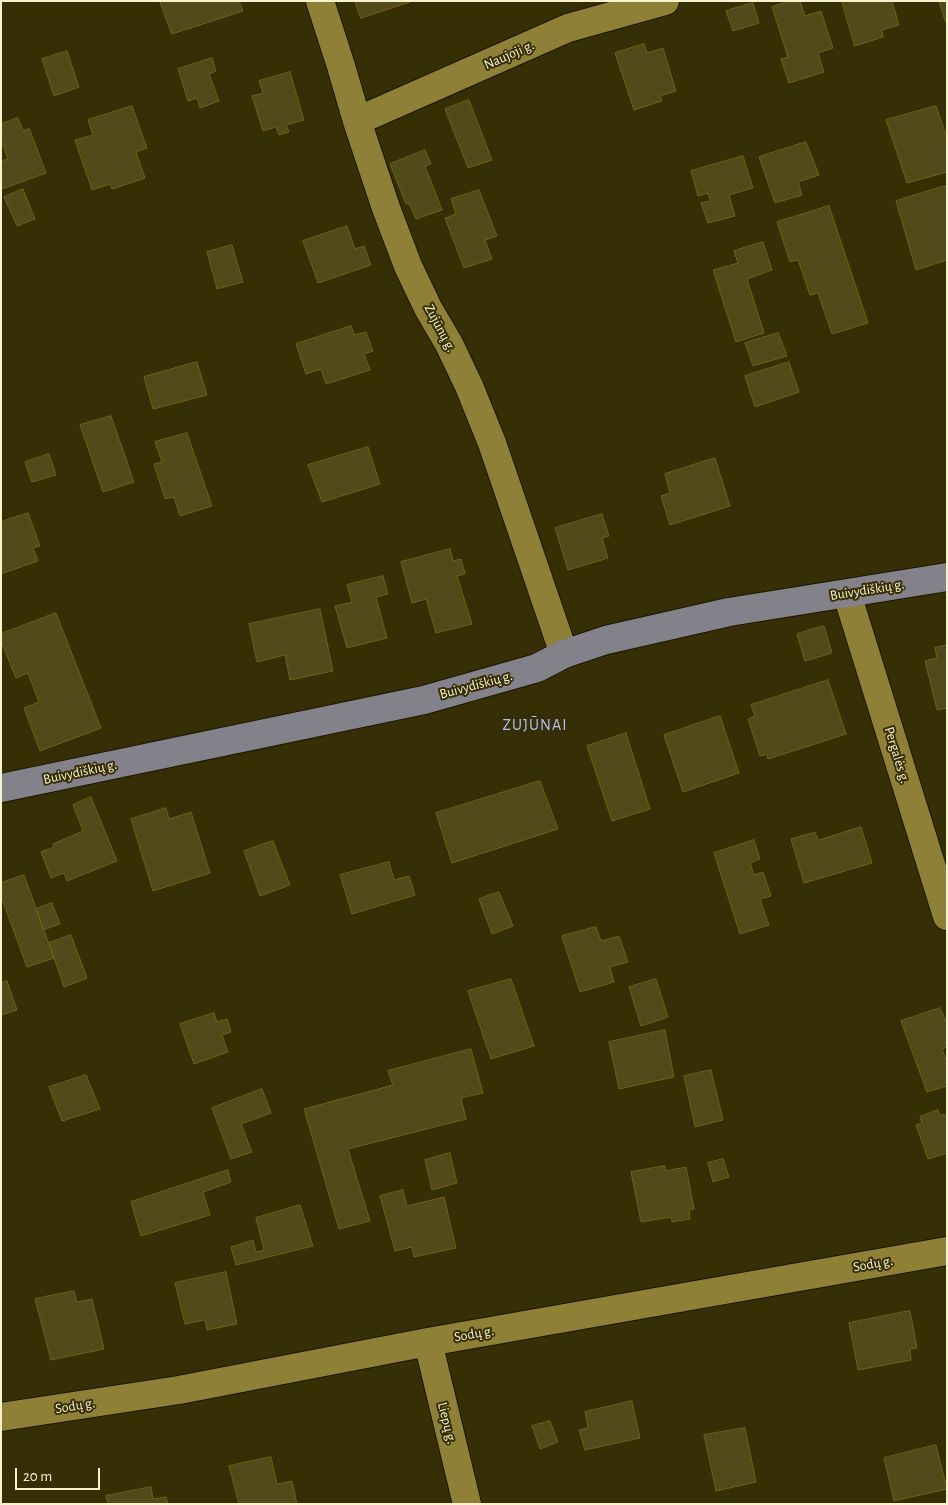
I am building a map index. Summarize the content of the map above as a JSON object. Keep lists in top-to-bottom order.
{
  "streets": {
    "main road": ["Buivydiškių g."],
    "street": [
      "Naujoji g.",
      "Zujūnų g.",
      "Pergalės g.",
      "Sodų g.",
      "Liepų g."
    ]
  },
  "crossings": [
    ["Naujoji g.", "Zujūnų g."],
    ["Zujūnų g.", "Buivydiškių g."],
    ["Buivydiškių g.", "Pergalės g."],
    ["Sodų g.", "Liepų g."]
  ],
  "districts": ["ZUJŪNAI"],
  "scale_bar": "20 m"
}
